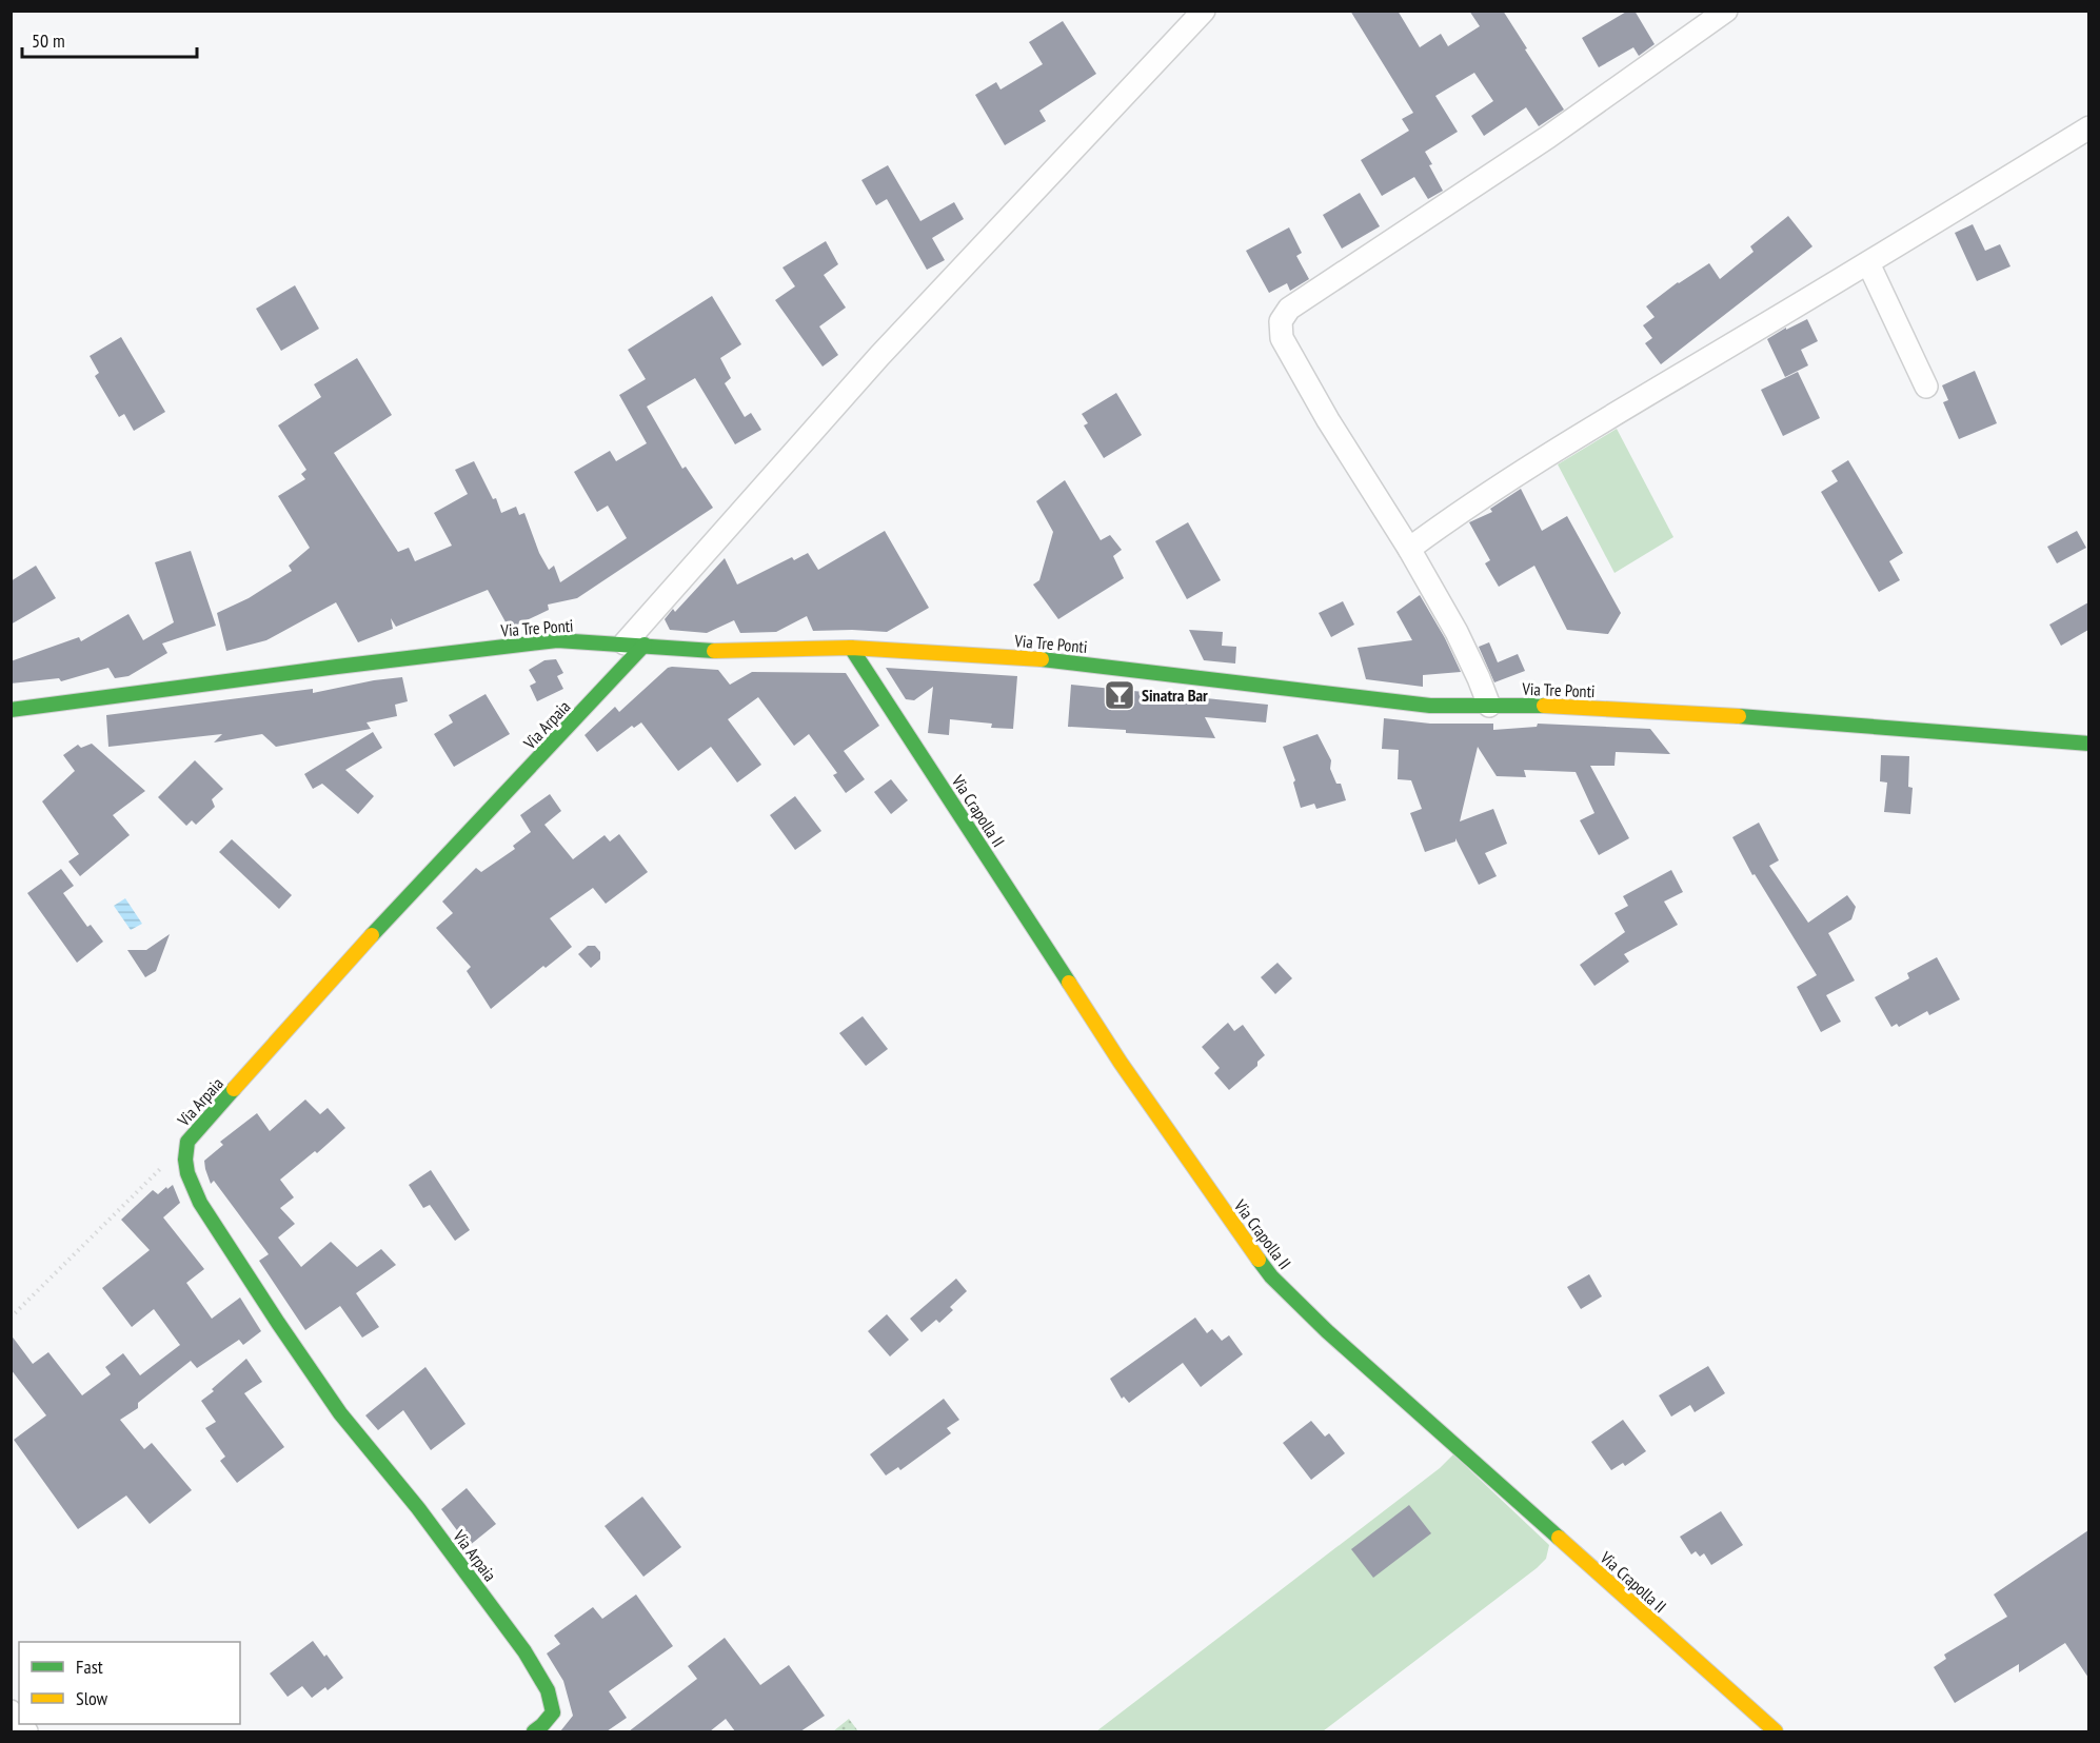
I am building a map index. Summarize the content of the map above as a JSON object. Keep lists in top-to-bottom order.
{
  "streets": {
    "street": ["Via Tre Ponti", "Via Arpaia", "Via Crapolla II"]
  },
  "crossings": [
    ["Via Tre Ponti", "Via Arpaia"],
    ["Via Tre Ponti", "Via Crapolla II"]
  ],
  "places": {
    "bar": ["Sinatra Bar"]
  },
  "legend": ["Fast", "Slow"],
  "scale_bar": "50 m"
}
